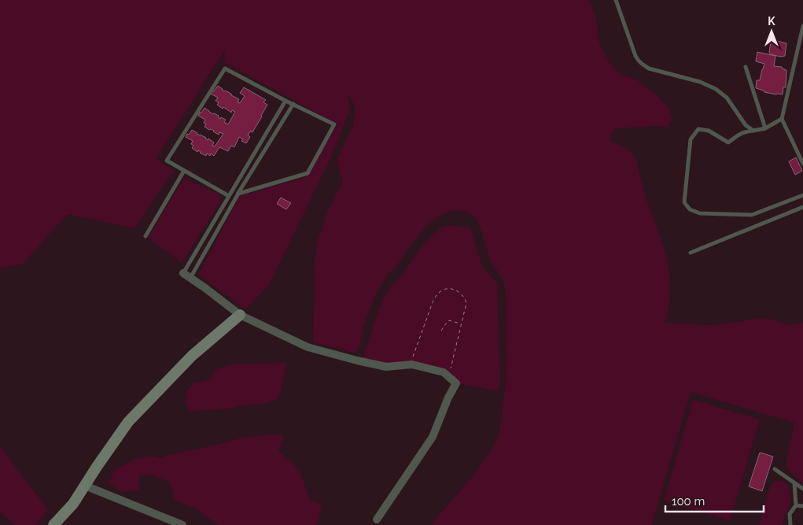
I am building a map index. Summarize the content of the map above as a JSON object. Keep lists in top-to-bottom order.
{
  "scale_bar": "100 m",
  "north": "top"
}
